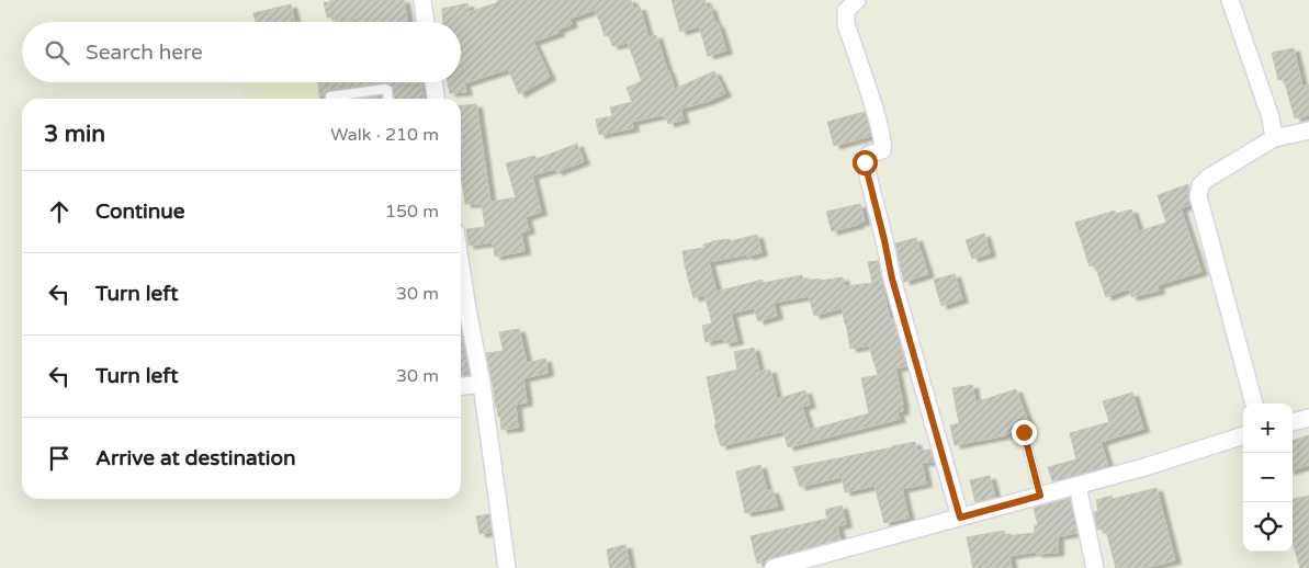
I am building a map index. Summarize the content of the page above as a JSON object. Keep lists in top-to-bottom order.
{
  "page": {
    "search": "Search here",
    "heading": ["3 min", "Walk · 210 m"],
    "list": [
      ["Continue", "150 m"],
      ["Turn left", "30 m"],
      ["Turn left", "30 m"],
      "Arrive at destination"
    ],
    "map_buttons": ["+", "−"]
  }
}
